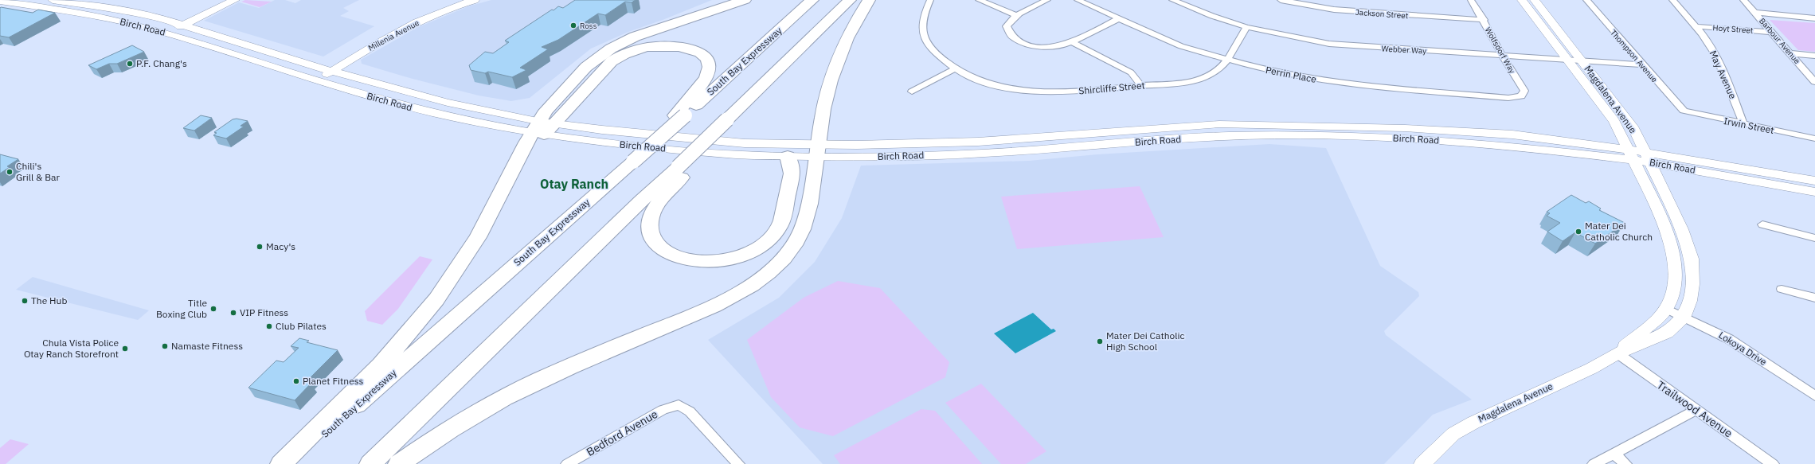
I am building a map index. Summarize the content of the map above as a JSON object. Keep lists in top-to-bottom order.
{
  "streets": {
    "highway": ["South Bay Expressway"],
    "main road": ["Birch Road", "Millenia Avenue", "Magdalena Avenue"],
    "street": [
      "Jackson Street",
      "Hoyt Street",
      "Barbour Avenue",
      "Webber Way",
      "Wolfsdorf Way",
      "Thompson Avenue",
      "Perrin Place",
      "May Avenue",
      "Shircliffe Street",
      "Irwin Street",
      "Lokoya Drive",
      "Trailwood Avenue",
      "Bedford Avenue"
    ]
  },
  "crossings": [
    ["Jackson Street", "Wolfsdorf Way"],
    ["Birch Road", "Millenia Avenue"],
    ["Birch Road", "Magdalena Avenue"],
    ["Hoyt Street", "Barbour Avenue"],
    ["Hoyt Street", "May Avenue"],
    ["Webber Way", "Wolfsdorf Way"],
    ["Webber Way", "Thompson Avenue"],
    ["Webber Way", "Shircliffe Street"],
    ["Webber Way", "Magdalena Avenue"],
    ["Wolfsdorf Way", "Perrin Place"],
    ["Thompson Avenue", "Irwin Street"],
    ["Perrin Place", "Shircliffe Street"],
    ["May Avenue", "Irwin Street"],
    ["Magdalena Avenue", "Lokoya Drive"],
    ["Magdalena Avenue", "Trailwood Avenue"]
  ],
  "districts": ["Otay Ranch"],
  "places": [
    "Ross",
    "P.F. Chang's",
    "Chili's Grill & Bar",
    "Mater Dei Catholic Church",
    "Macy's",
    "The Hub",
    "Title Boxing Club",
    "VIP Fitness",
    "Club Pilates",
    "Mater Dei Catholic High School",
    "Namaste Fitness",
    "Chula Vista Police Otay Ranch Storefront",
    "Planet Fitness"
  ]
}
